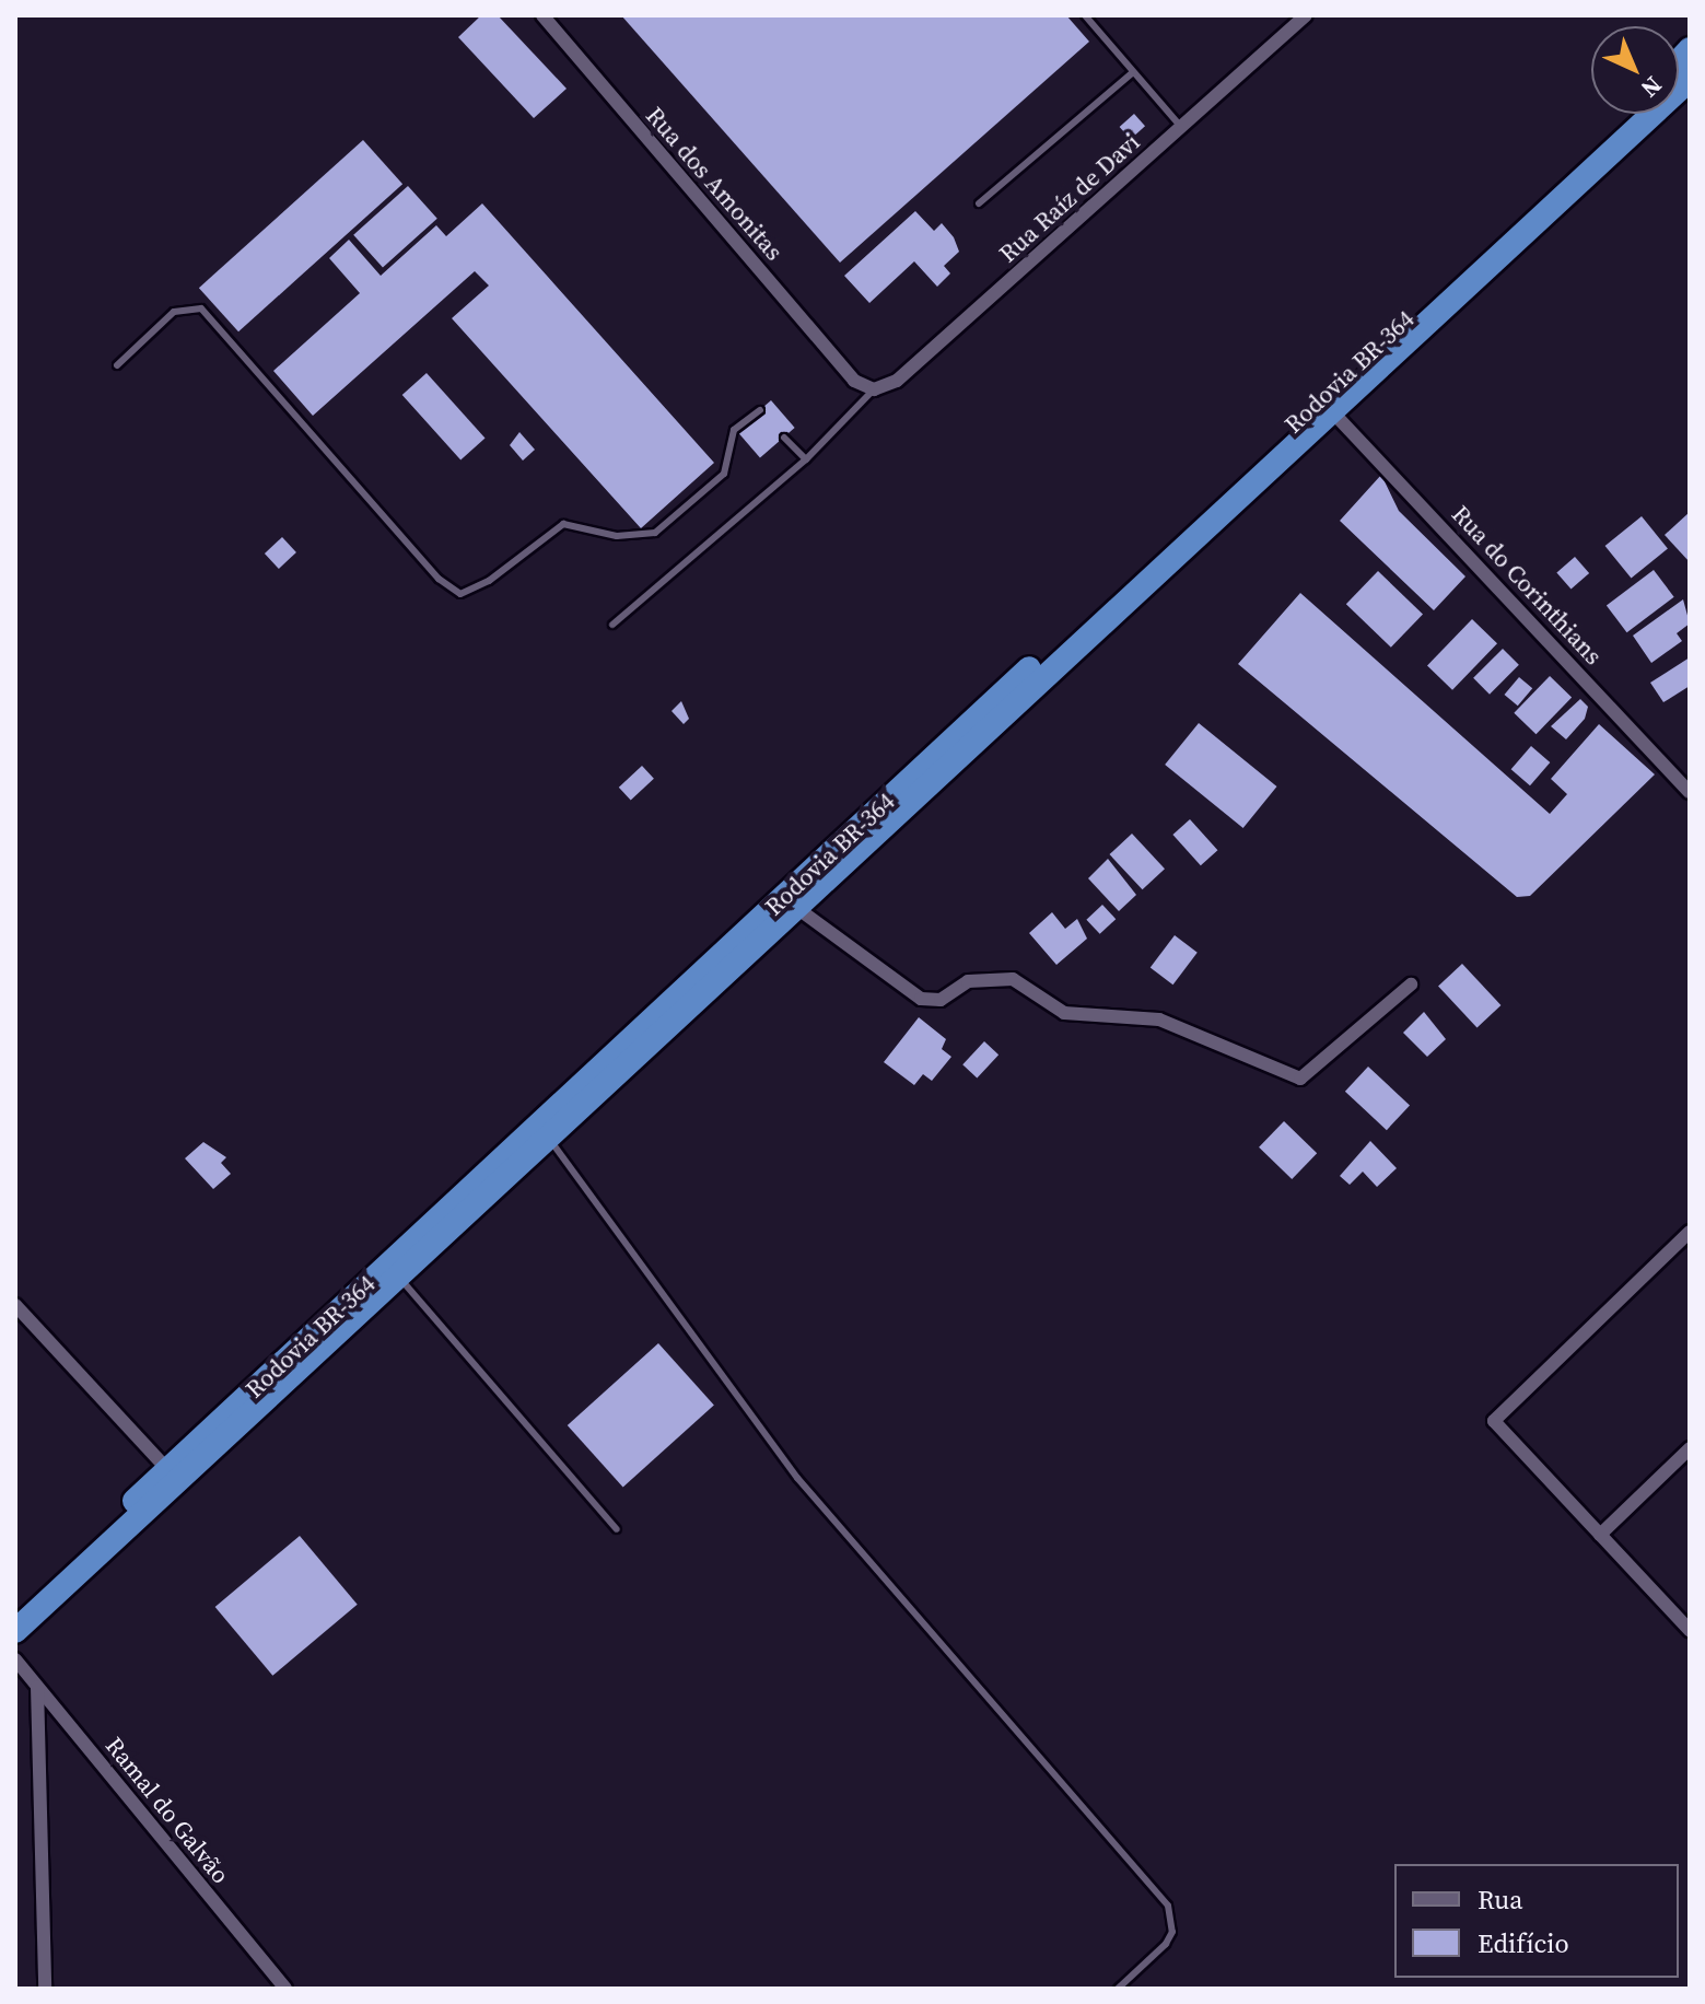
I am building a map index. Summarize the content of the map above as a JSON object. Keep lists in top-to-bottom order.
{
  "streets": {
    "highway": ["Rodovia BR-364"],
    "street": [
      "Rua dos Amonitas",
      "Rua Raíz de Davi",
      "Rua do Corinthians",
      "Ramal do Galvão"
    ]
  },
  "crossings": [
    ["Rua dos Amonitas", "Rua Raíz de Davi"]
  ],
  "legend": ["Rua", "Edifício"],
  "north": "bottom right"
}
